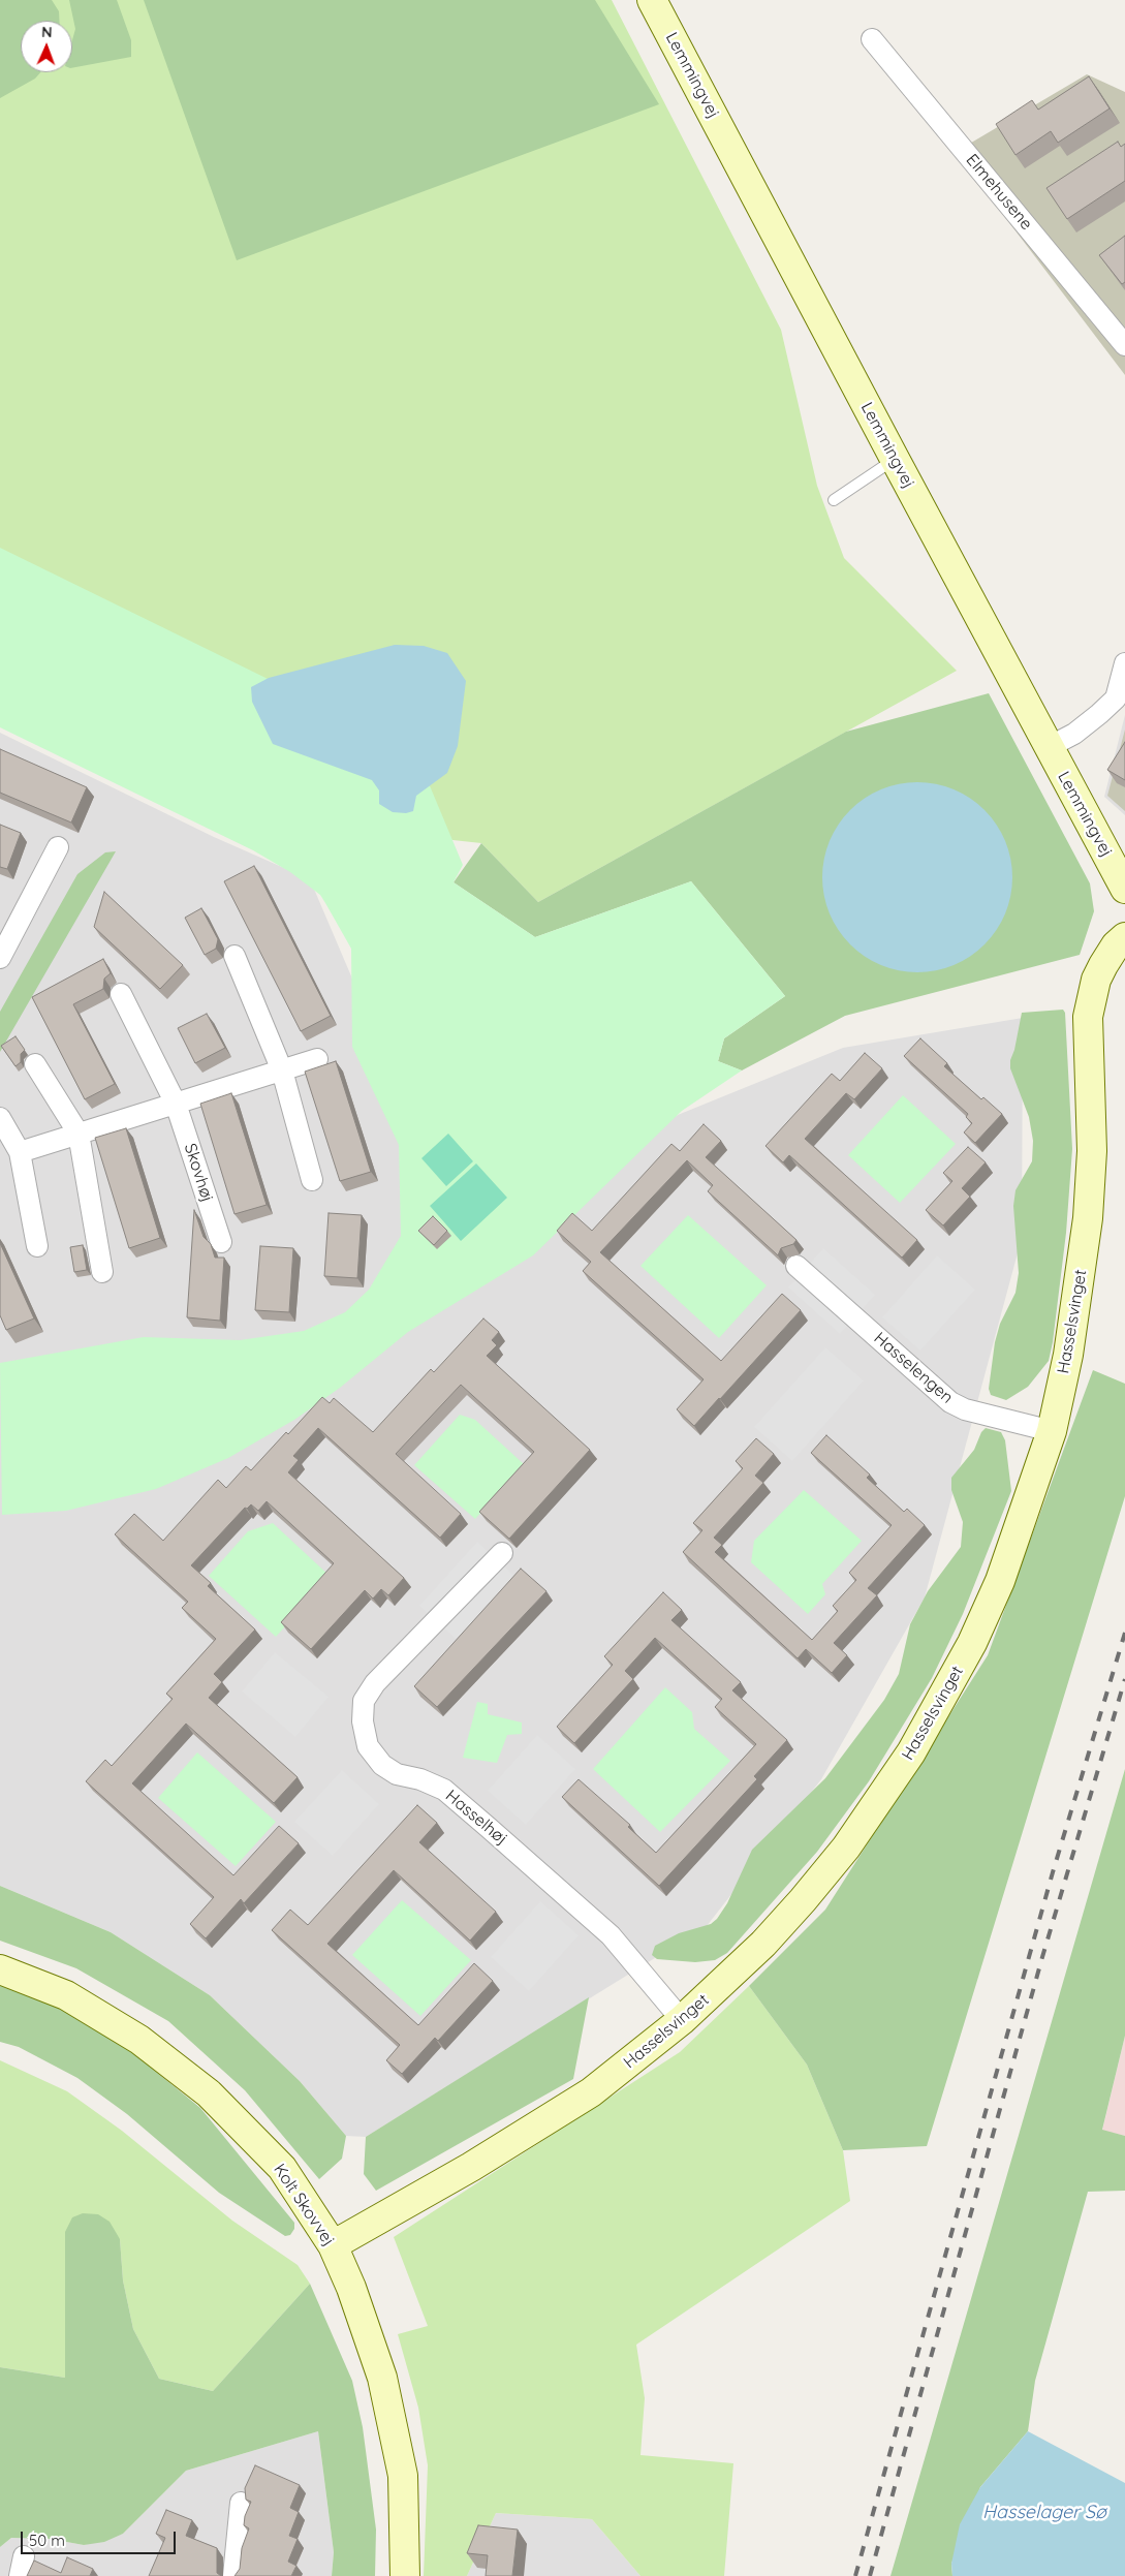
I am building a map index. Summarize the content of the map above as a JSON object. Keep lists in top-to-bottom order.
{
  "streets": {
    "street": [
      "Lemmingvej",
      "Elmehusene",
      "Skovhøj",
      "Hasselsvinget",
      "Hasselengen",
      "Hasselhøj",
      "Kolt Skovvej"
    ]
  },
  "crossings": [
    ["Hasselsvinget", "Hasselengen"],
    ["Hasselsvinget", "Hasselhøj"],
    ["Hasselsvinget", "Kolt Skovvej"]
  ],
  "water": ["Hasselager Sø"],
  "scale_bar": "50 m",
  "north": "top"
}
